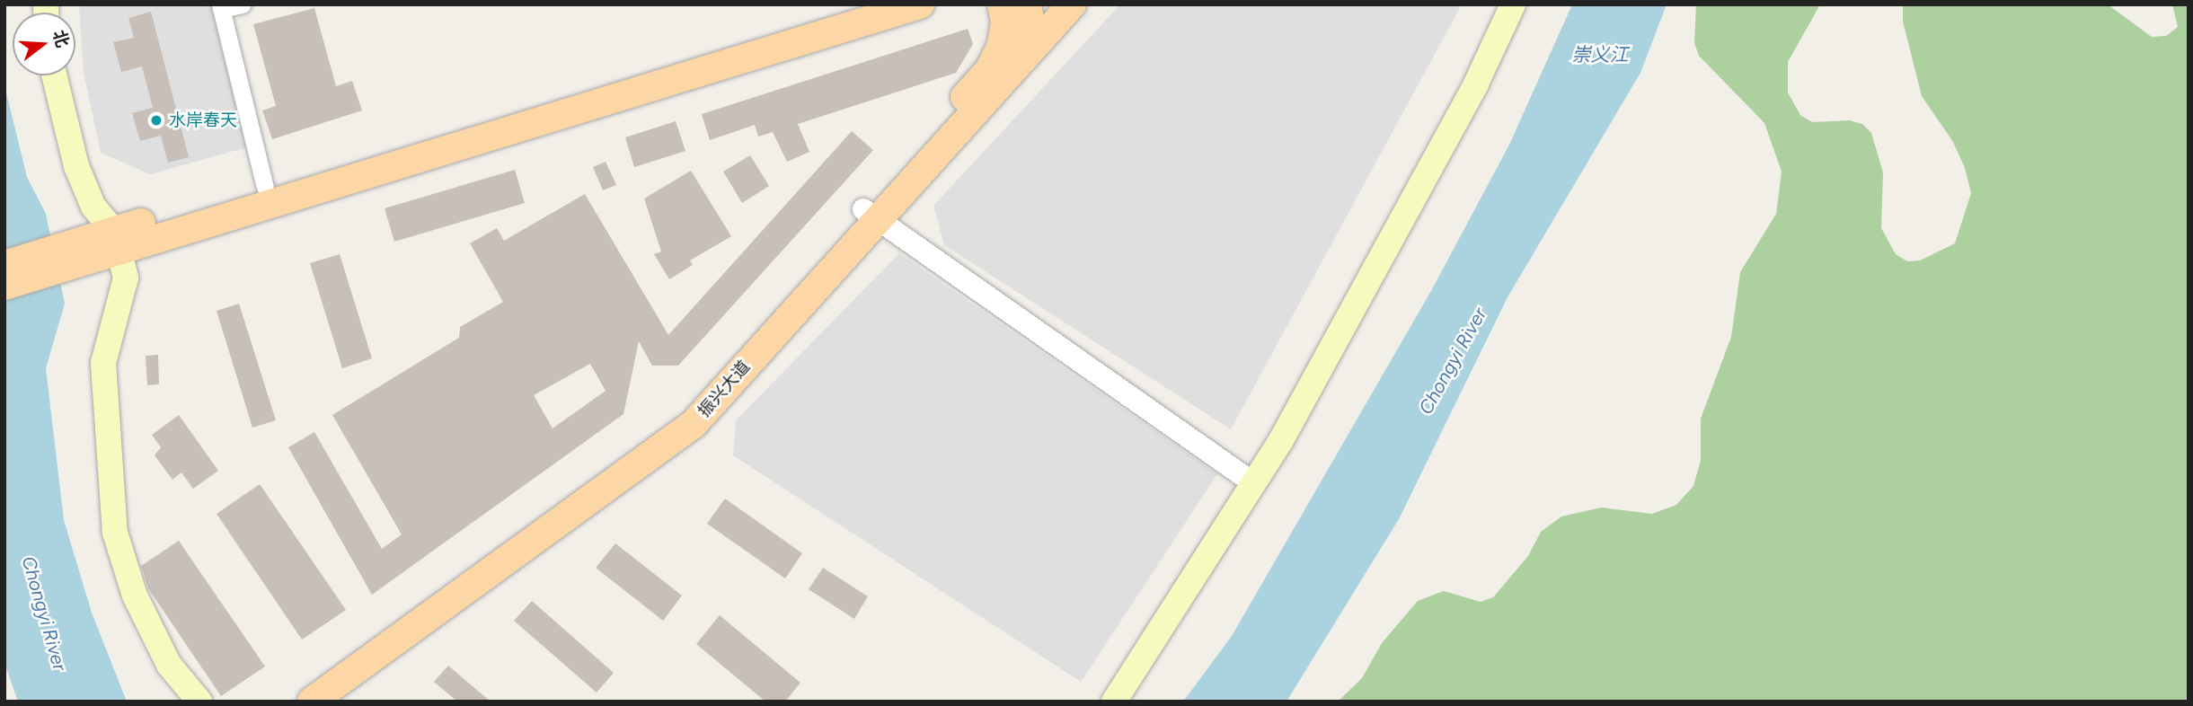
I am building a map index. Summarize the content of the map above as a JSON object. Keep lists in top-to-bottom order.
{
  "streets": {
    "main road": ["振兴大道"]
  },
  "water": ["崇义江", "Chongyi River"],
  "places": ["水岸春天"],
  "north": "right"
}
